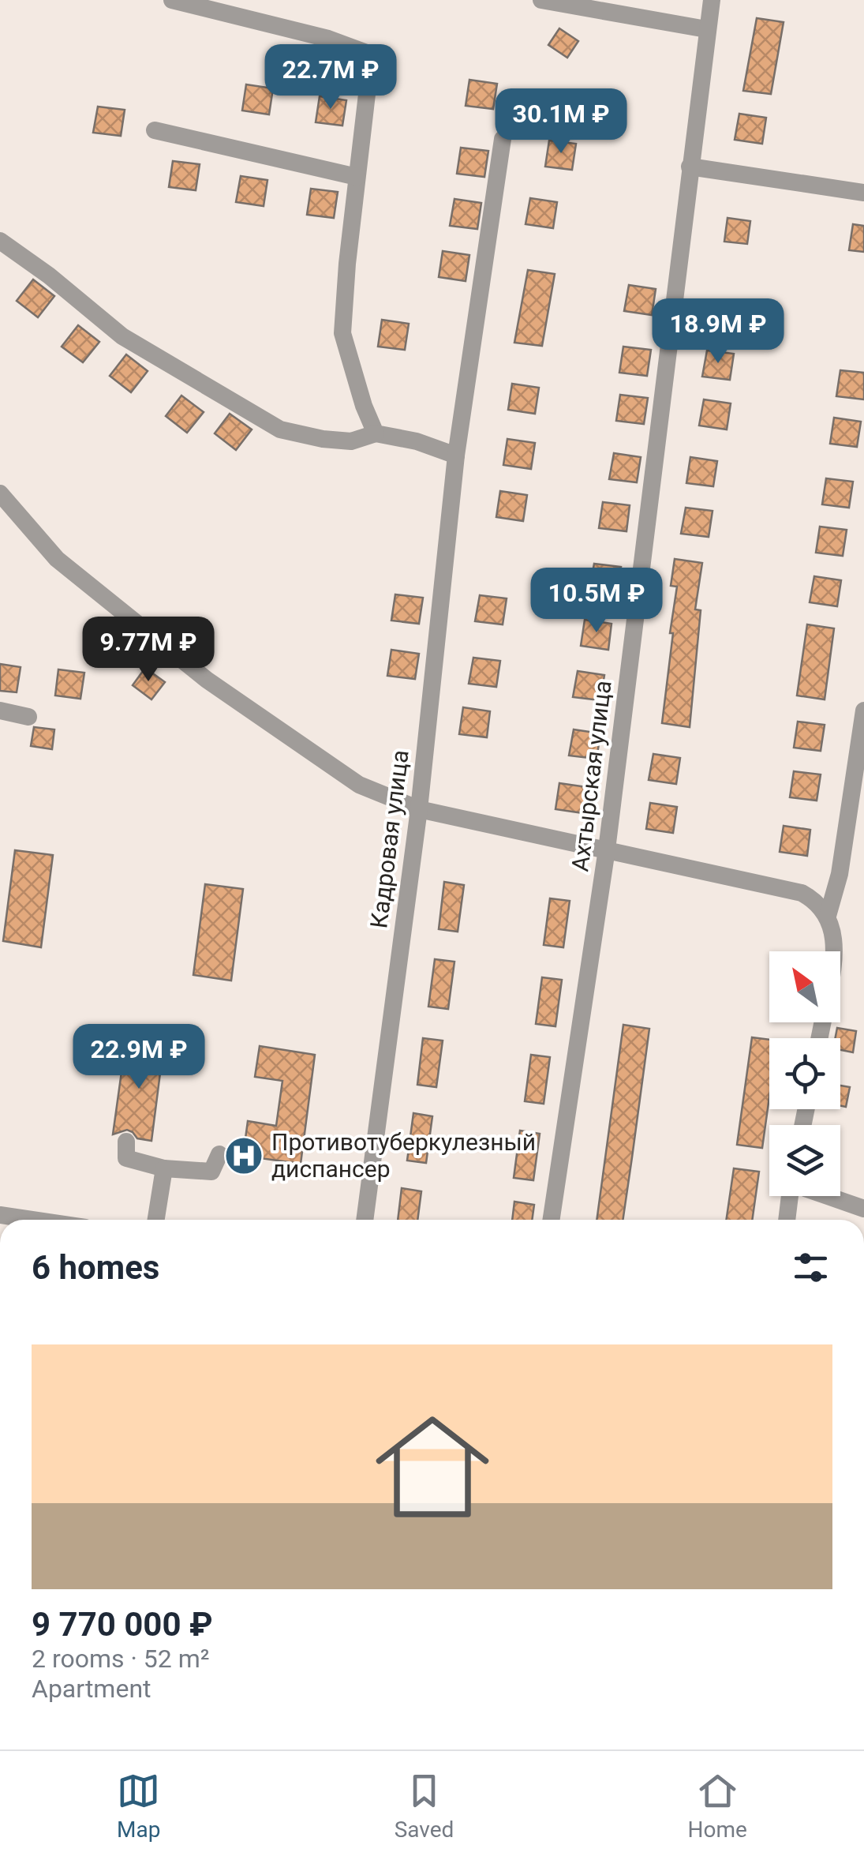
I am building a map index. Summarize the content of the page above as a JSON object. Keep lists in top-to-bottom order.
{
  "streets": {
    "street": ["Ахтырская улица", "Кадровая улица"]
  },
  "places": {
    "hospital": ["Противотуберкулезный диспансер"]
  },
  "north": "top left",
  "page": {
    "price": [
      "22.7M ₽",
      "30.1M ₽",
      "18.9M ₽",
      "10.5M ₽",
      "9.77M ₽",
      "22.9M ₽"
    ],
    "heading": "6 homes",
    "list": [
      {
        "name": "9 770 000 ₽",
        "note": "2 rooms · 52 m² · Apartment"
      }
    ],
    "tabs": ["Map", "Saved", "Home"]
  }
}
